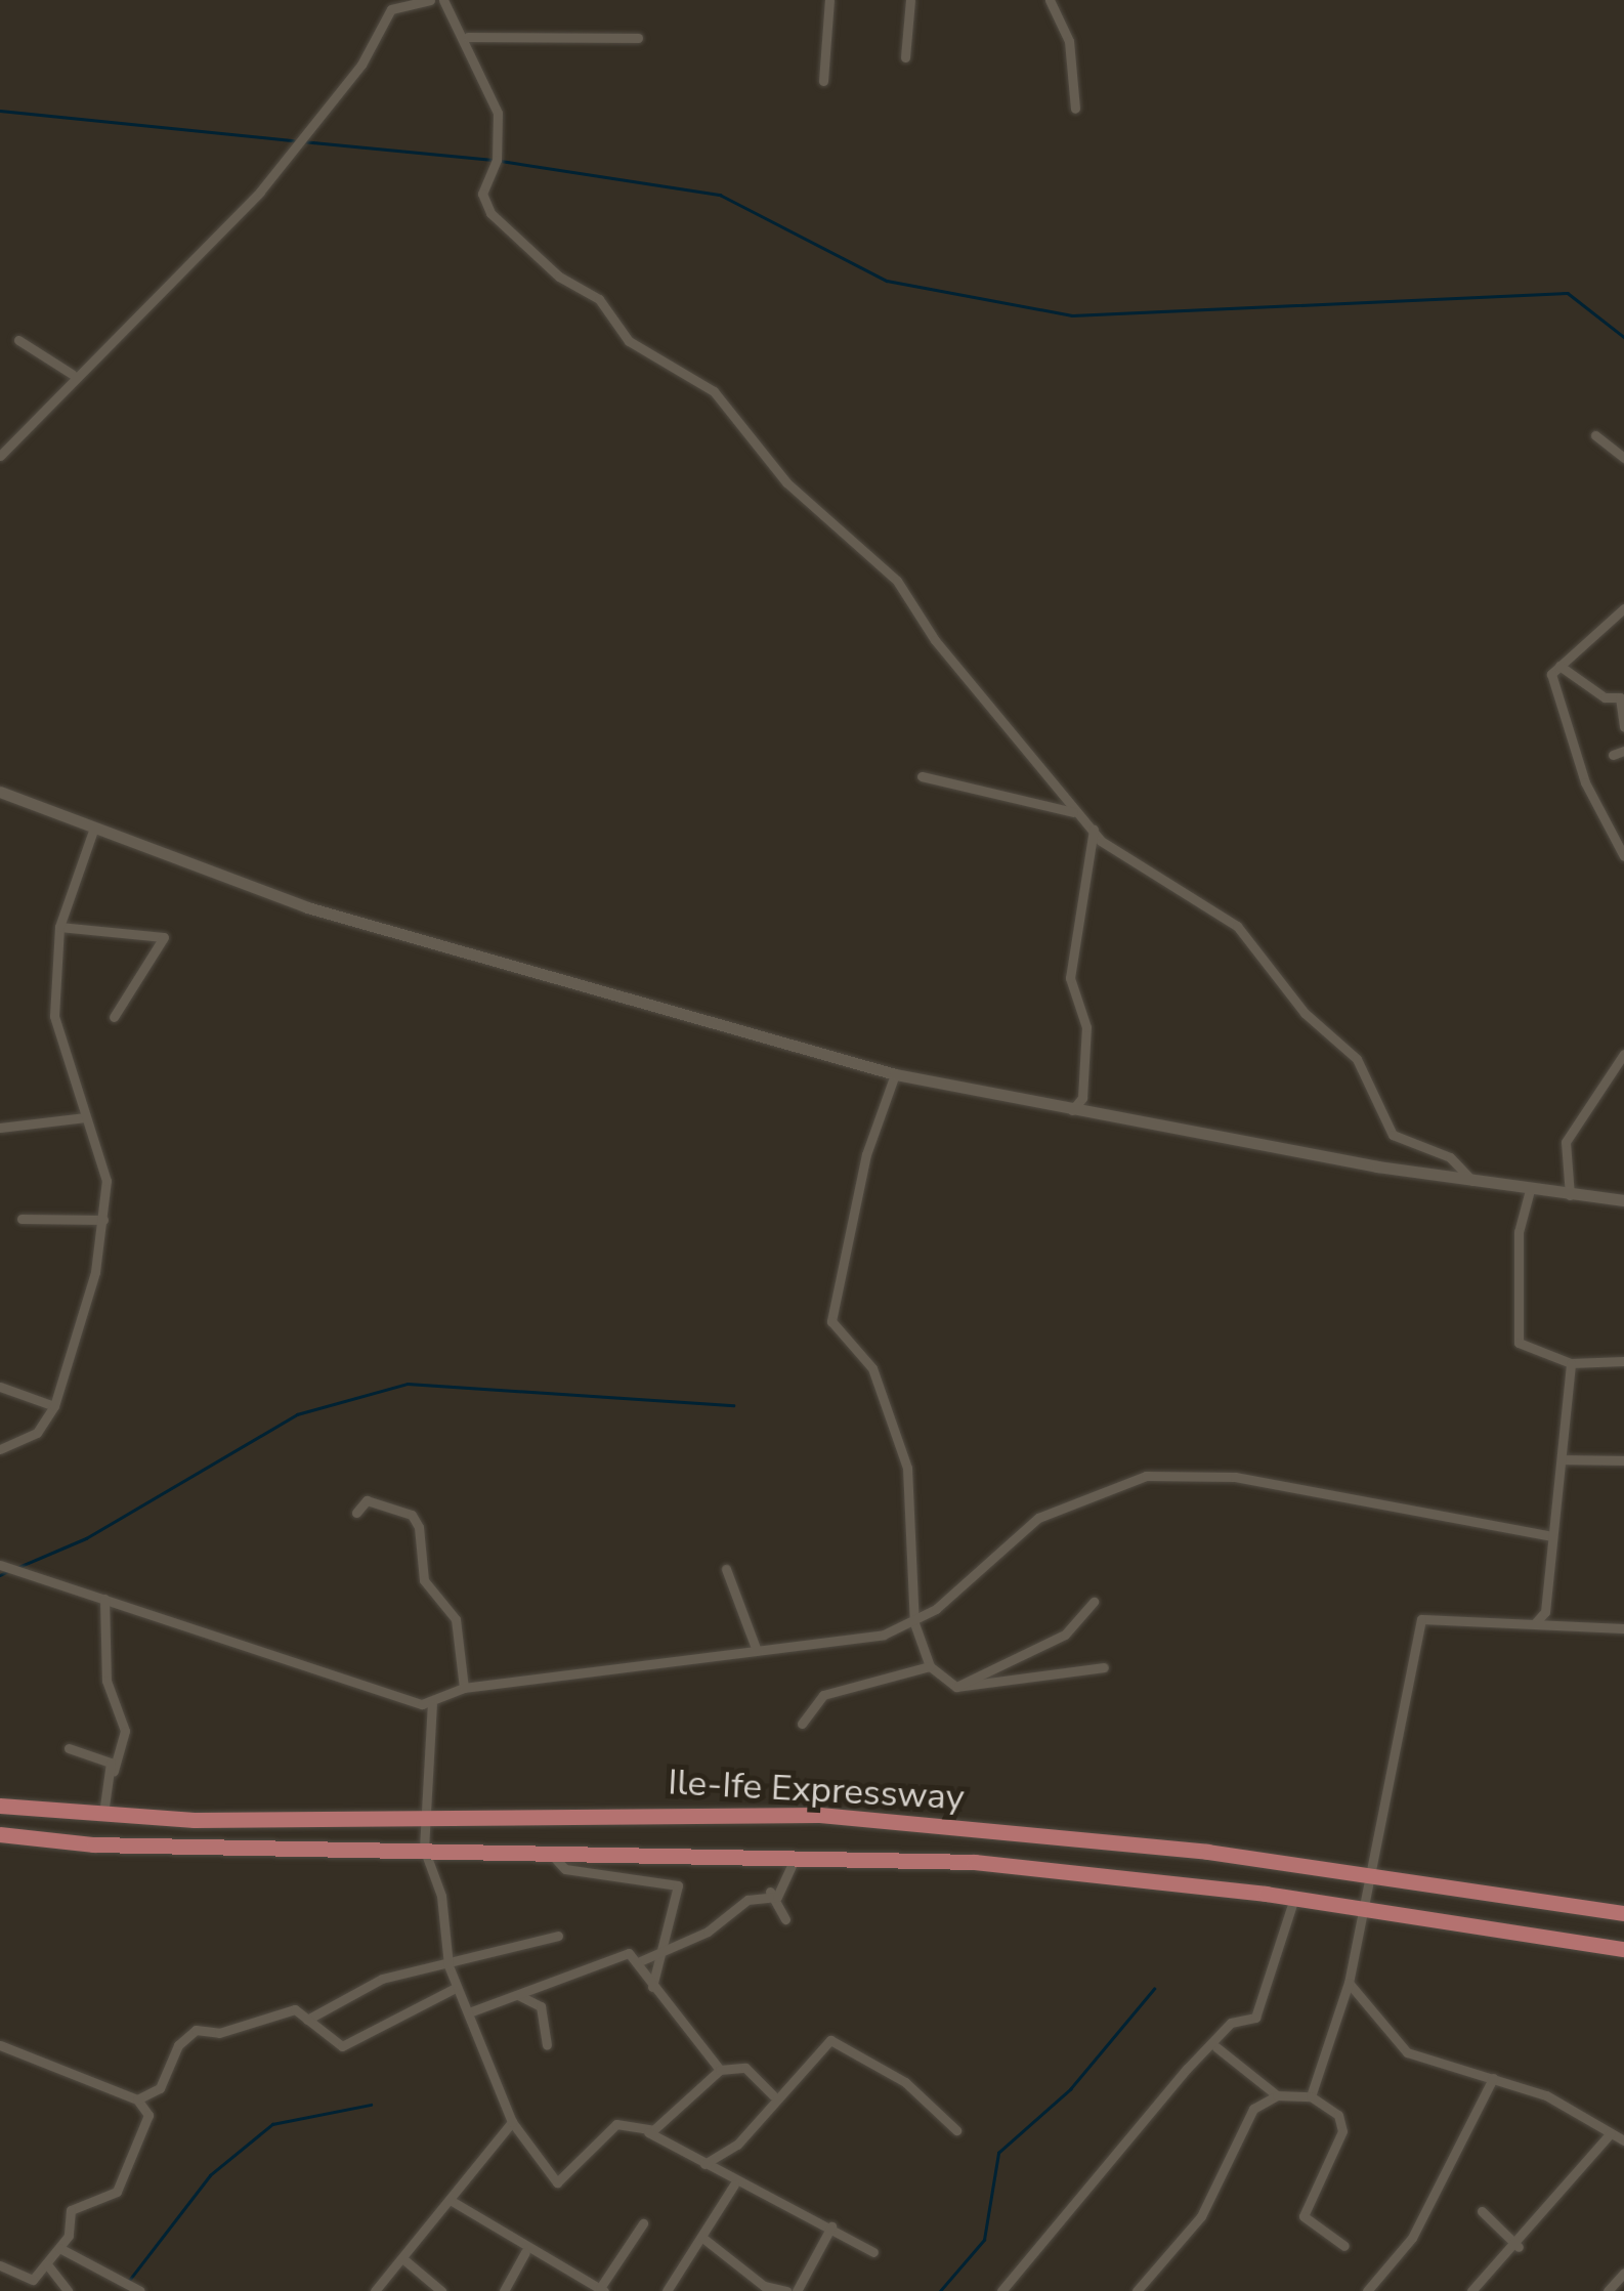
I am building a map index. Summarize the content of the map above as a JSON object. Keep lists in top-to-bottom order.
{
  "streets": {
    "highway": ["Ile-Ife Expressway"]
  }
}
